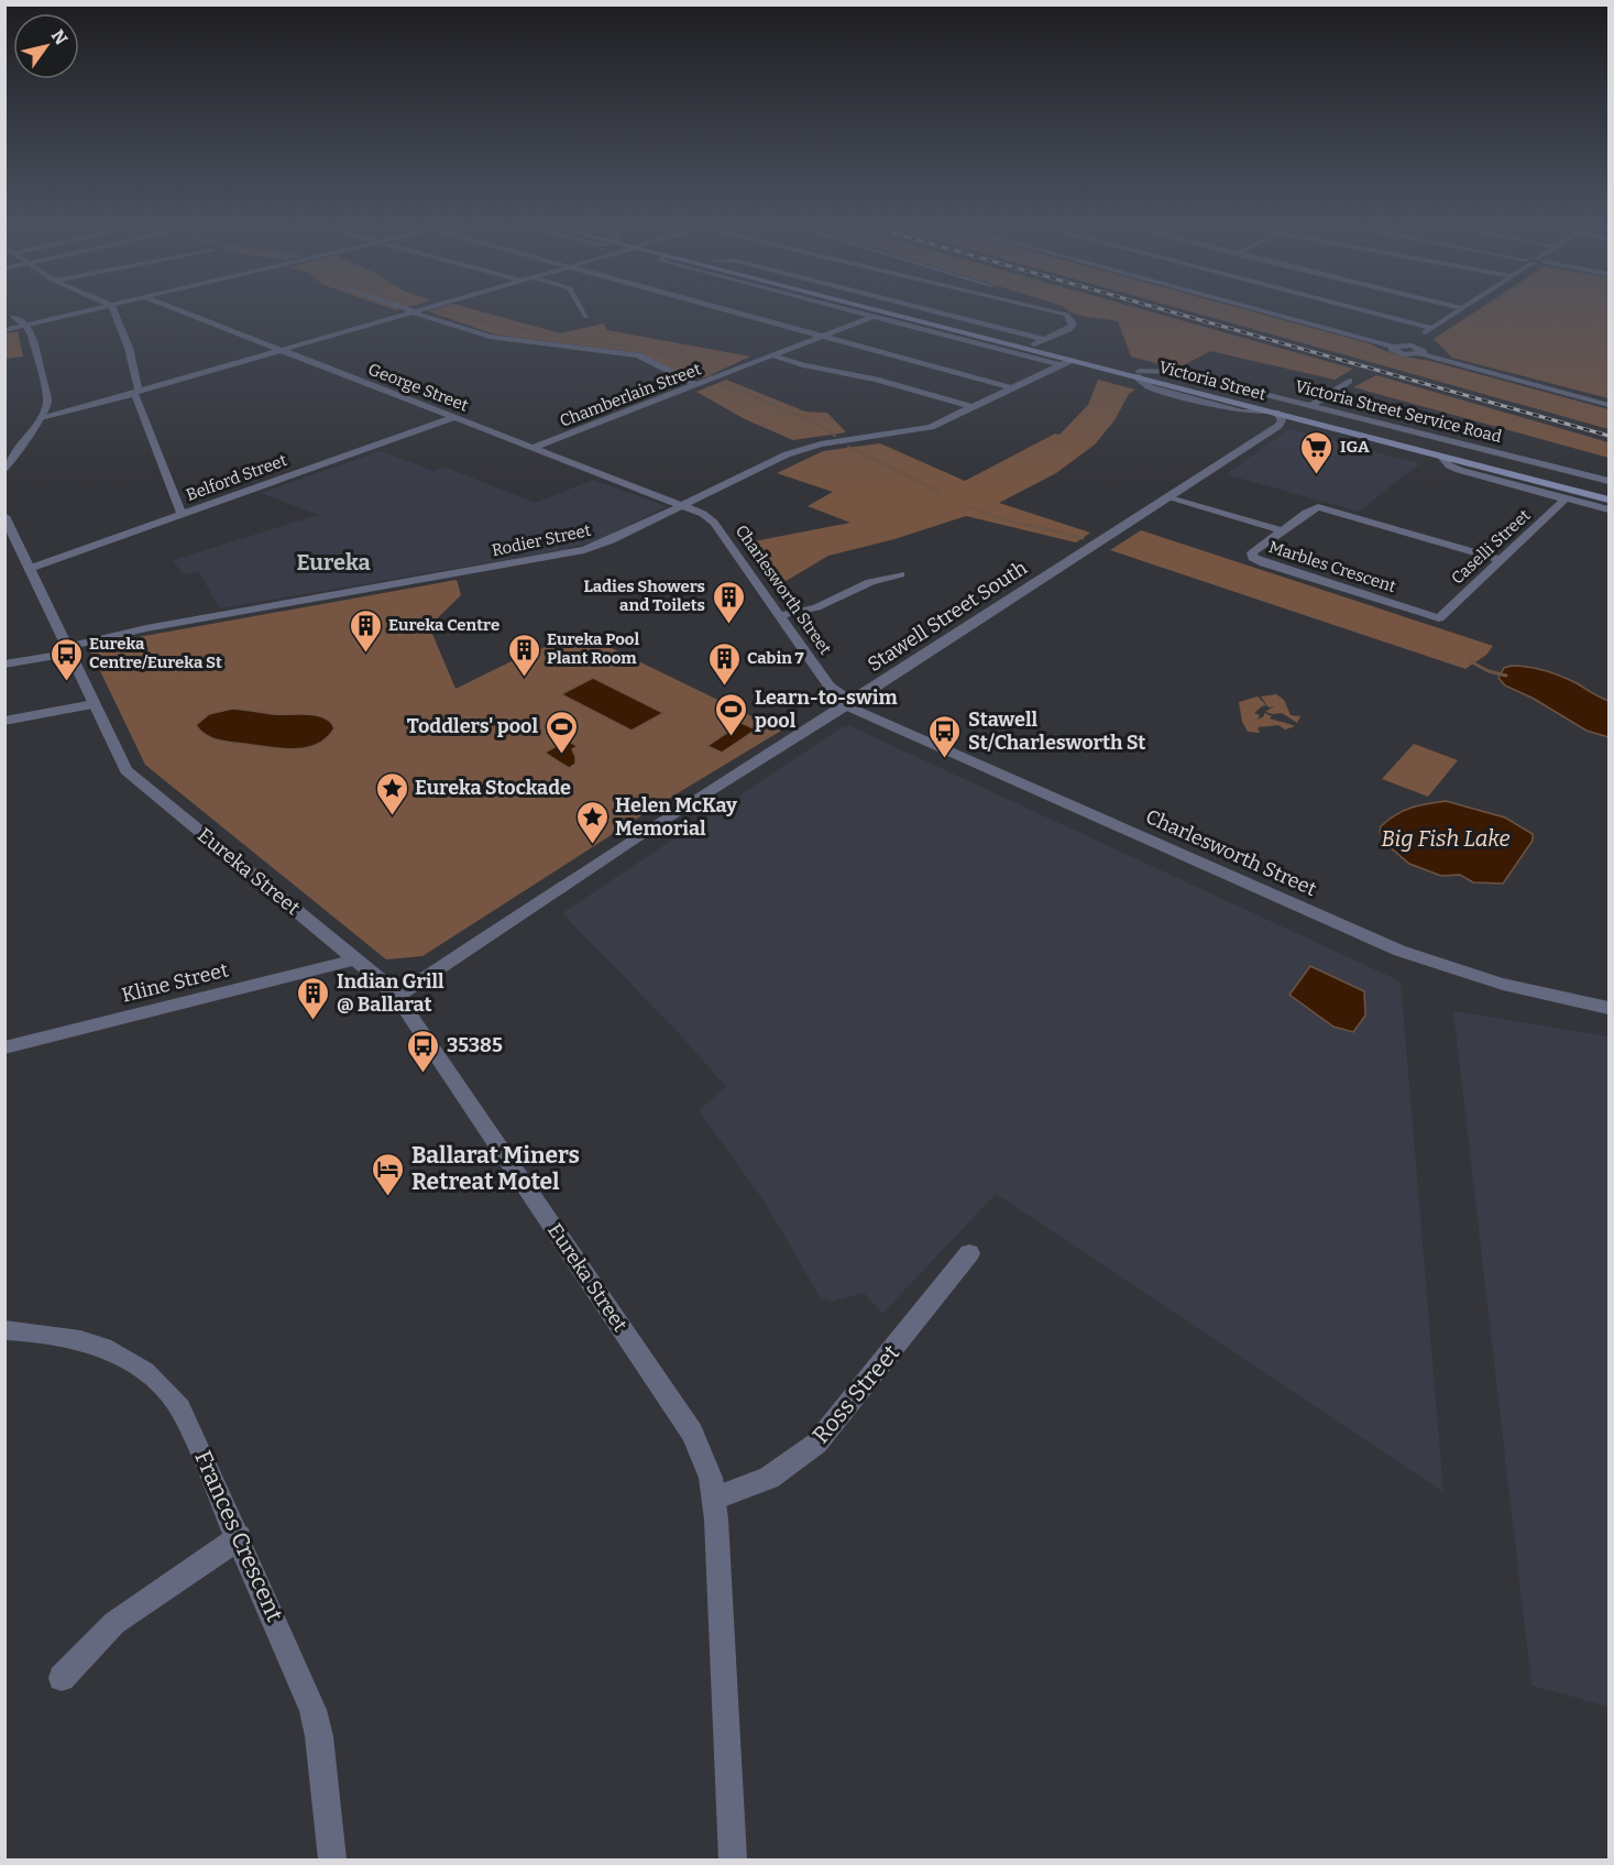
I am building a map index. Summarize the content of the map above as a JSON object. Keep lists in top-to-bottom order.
{
  "streets": {
    "main road": ["Victoria Street"],
    "street": [
      "George Street",
      "Chamberlain Street",
      "Victoria Street Service Road",
      "Belford Street",
      "Rodier Street",
      "Caselli Street",
      "Marbles Crescent",
      "Charlesworth Street",
      "Stawell Street South",
      "Eureka Street",
      "Kline Street",
      "Ross Street",
      "Frances Crescent"
    ]
  },
  "crossings": [
    ["Victoria Street", "Chamberlain Street"],
    ["Victoria Street", "Victoria Street Service Road"],
    ["Victoria Street", "Rodier Street"],
    ["Victoria Street", "Stawell Street South"],
    ["George Street", "Chamberlain Street"],
    ["George Street", "Belford Street"],
    ["George Street", "Rodier Street"],
    ["George Street", "Charlesworth Street"],
    ["Victoria Street Service Road", "Caselli Street"],
    ["Victoria Street Service Road", "Stawell Street South"],
    ["Belford Street", "Eureka Street"],
    ["Rodier Street", "Charlesworth Street"],
    ["Rodier Street", "Eureka Street"],
    ["Caselli Street", "Marbles Crescent"],
    ["Charlesworth Street", "Stawell Street South"],
    ["Stawell Street South", "Eureka Street"],
    ["Eureka Street", "Kline Street"],
    ["Eureka Street", "Ross Street"]
  ],
  "districts": ["Eureka"],
  "water": ["Big Fish Lake"],
  "places": {
    "supermarket": ["IGA"],
    "building": [
      "Ladies Showers and Toilets",
      "Eureka Centre",
      "Eureka Pool Plant Room",
      "Cabin 7",
      "Indian Grill @ Ballarat"
    ],
    "bus stop": ["Eureka Centre/Eureka St", "Stawell St/Charlesworth St", "35385"],
    "sports": ["Learn-to-swim pool", "Toddlers' pool"],
    "place": ["Eureka Stockade", "Helen McKay Memorial"],
    "hotel": ["Ballarat Miners Retreat Motel"]
  },
  "north": "top right"
}
